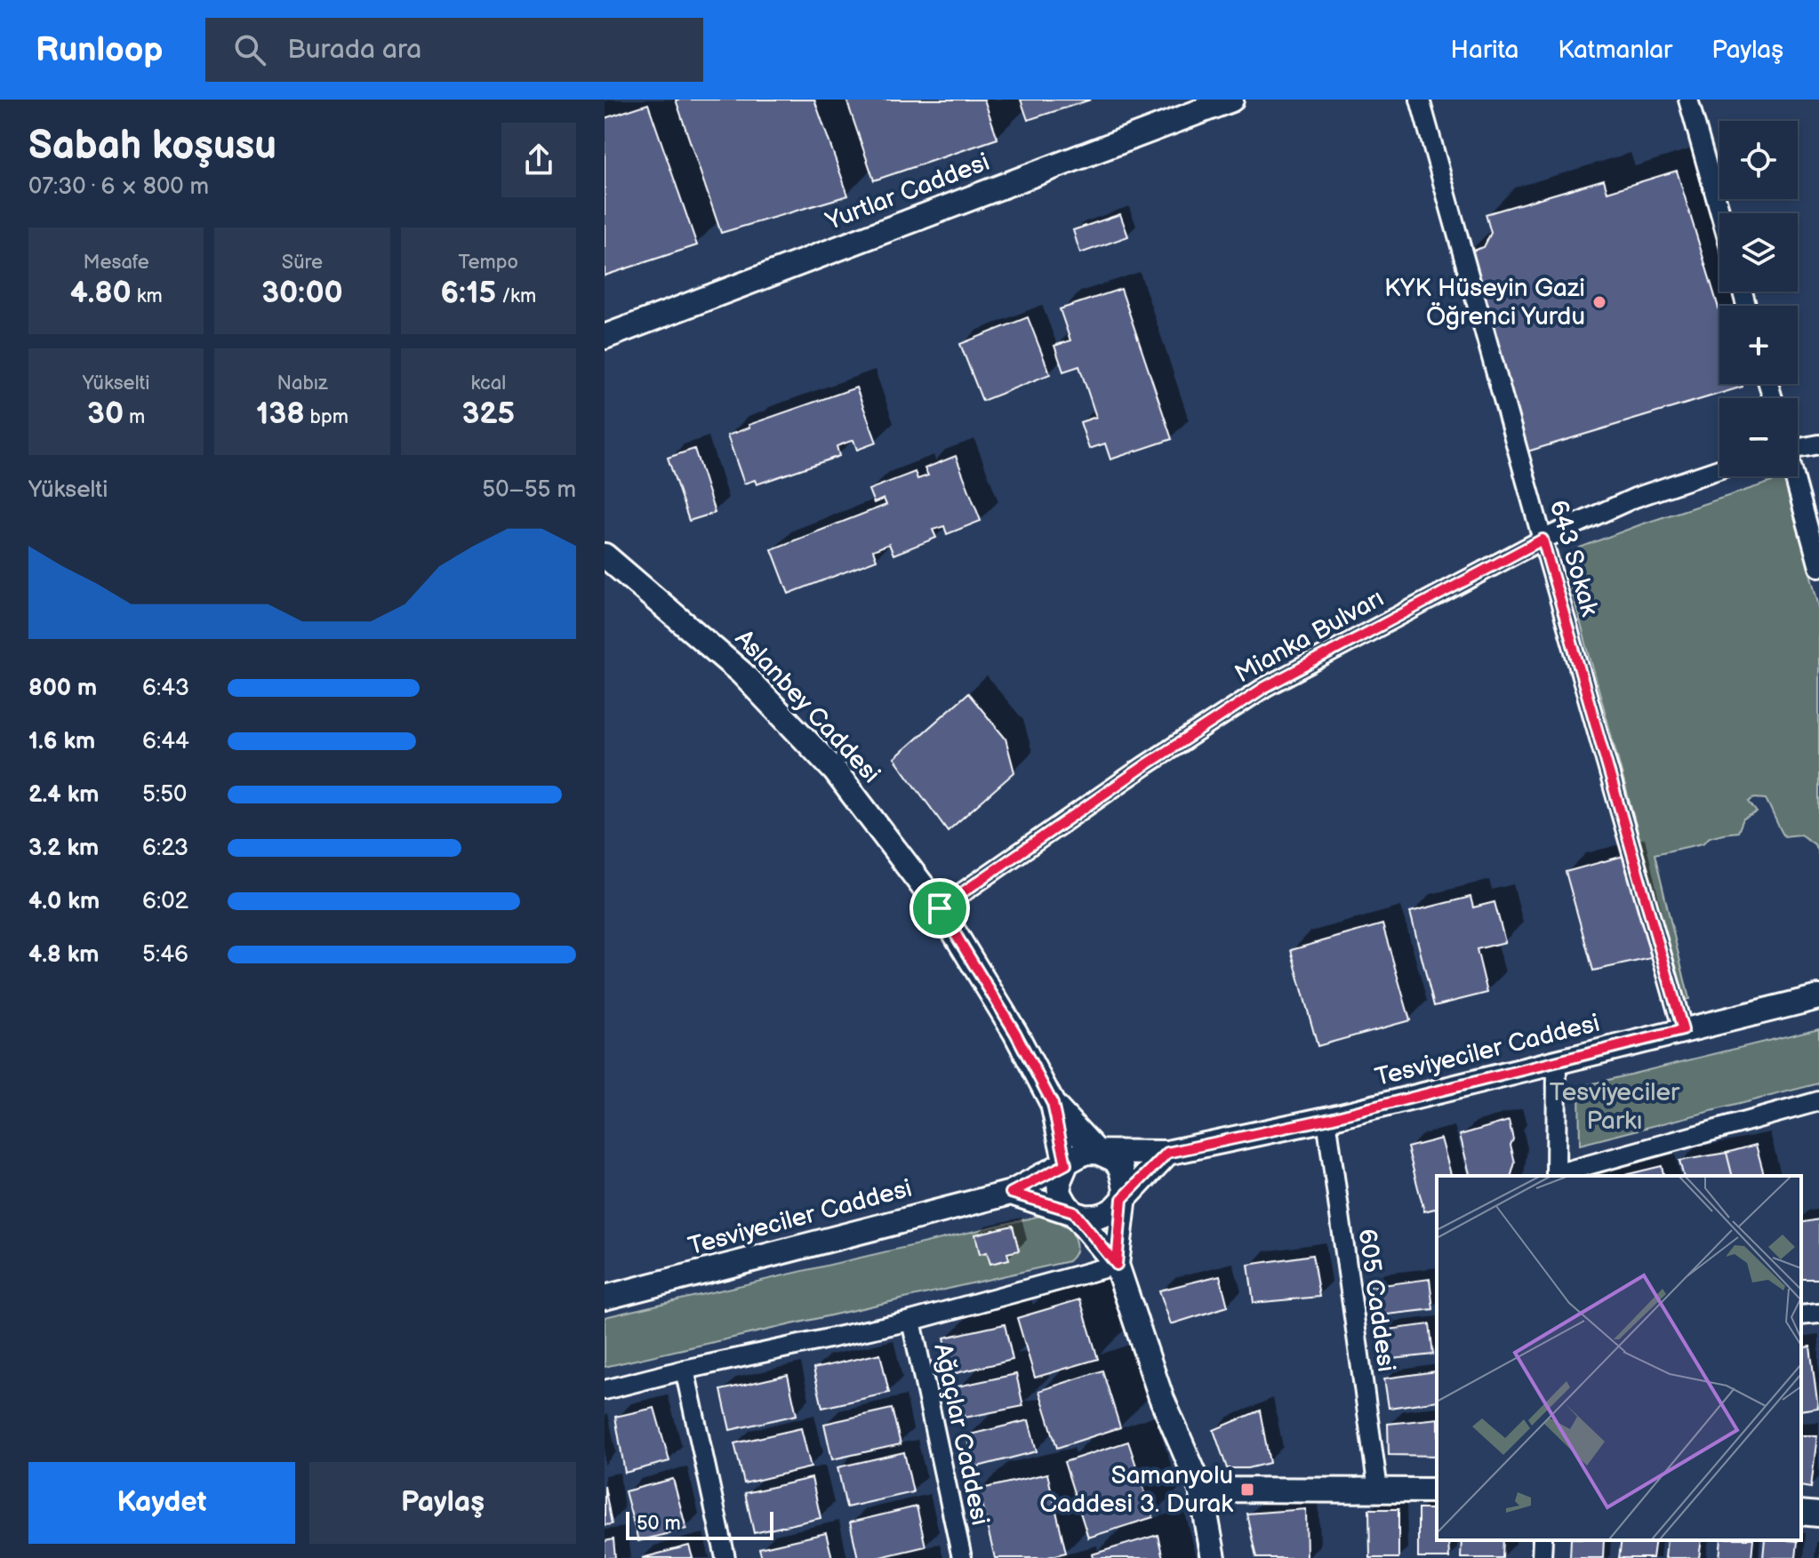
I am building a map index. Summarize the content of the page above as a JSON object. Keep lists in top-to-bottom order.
{
  "streets": {
    "street": [
      "Yurtlar Caddesi",
      "643 Sokak",
      "Mianka Bulvarı",
      "Aslanbey Caddesi",
      "Tesviyeciler Caddesi",
      "605 Caddesi",
      "Ağaçlar Caddesi"
    ]
  },
  "crossings": [
    ["643 Sokak", "Mianka Bulvarı"],
    ["643 Sokak", "Tesviyeciler Caddesi"],
    ["Mianka Bulvarı", "Aslanbey Caddesi"],
    ["Tesviyeciler Caddesi", "605 Caddesi"]
  ],
  "parks": ["Tesviyeciler Parkı"],
  "places": {
    "other": ["KYK Hüseyin Gazi Öğrenci Yurdu"],
    "transit": ["Samanyolu Caddesi 3. Durak"]
  },
  "scale_bar": "50 m",
  "page": {
    "header": "Runloop",
    "search": "Burada ara",
    "nav": ["Harita", "Katmanlar", "Paylaş"],
    "heading": ["Sabah koşusu", "07:30 · 6 × 800 m"],
    "map_buttons": ["+", "−"],
    "stats": [
      ["Mesafe", "4.80 km"],
      ["Süre", "30:00"],
      ["Tempo", "6:15 /km"],
      ["Yükselti", "30 m"],
      ["Nabız", "138 bpm"],
      ["kcal", "325"]
    ],
    "chart": ["Yükselti", "50–55 m"],
    "list": [
      {
        "name": "800 m",
        "note": "6:43"
      },
      {
        "name": "1.6 km",
        "note": "6:44"
      },
      {
        "name": "2.4 km",
        "note": "5:50"
      },
      {
        "name": "3.2 km",
        "note": "6:23"
      },
      {
        "name": "4.0 km",
        "note": "6:02"
      },
      {
        "name": "4.8 km",
        "note": "5:46"
      }
    ],
    "buttons": ["Kaydet", "Paylaş"],
    "scale": "50 m"
  }
}
